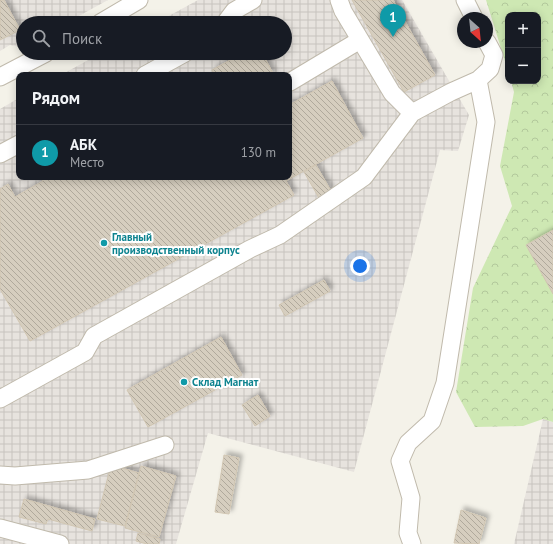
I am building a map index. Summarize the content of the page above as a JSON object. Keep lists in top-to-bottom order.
{
  "places": ["Главный производственный корпус", "Склад Магнат"],
  "north": "bottom right",
  "page": {
    "pins": "1",
    "map_buttons": ["+", "−"],
    "search": "Поиск",
    "heading": "Рядом",
    "list": [
      {
        "mark": "1",
        "name": "АБК",
        "note": "Место",
        "value": "130 m"
      }
    ]
  }
}
